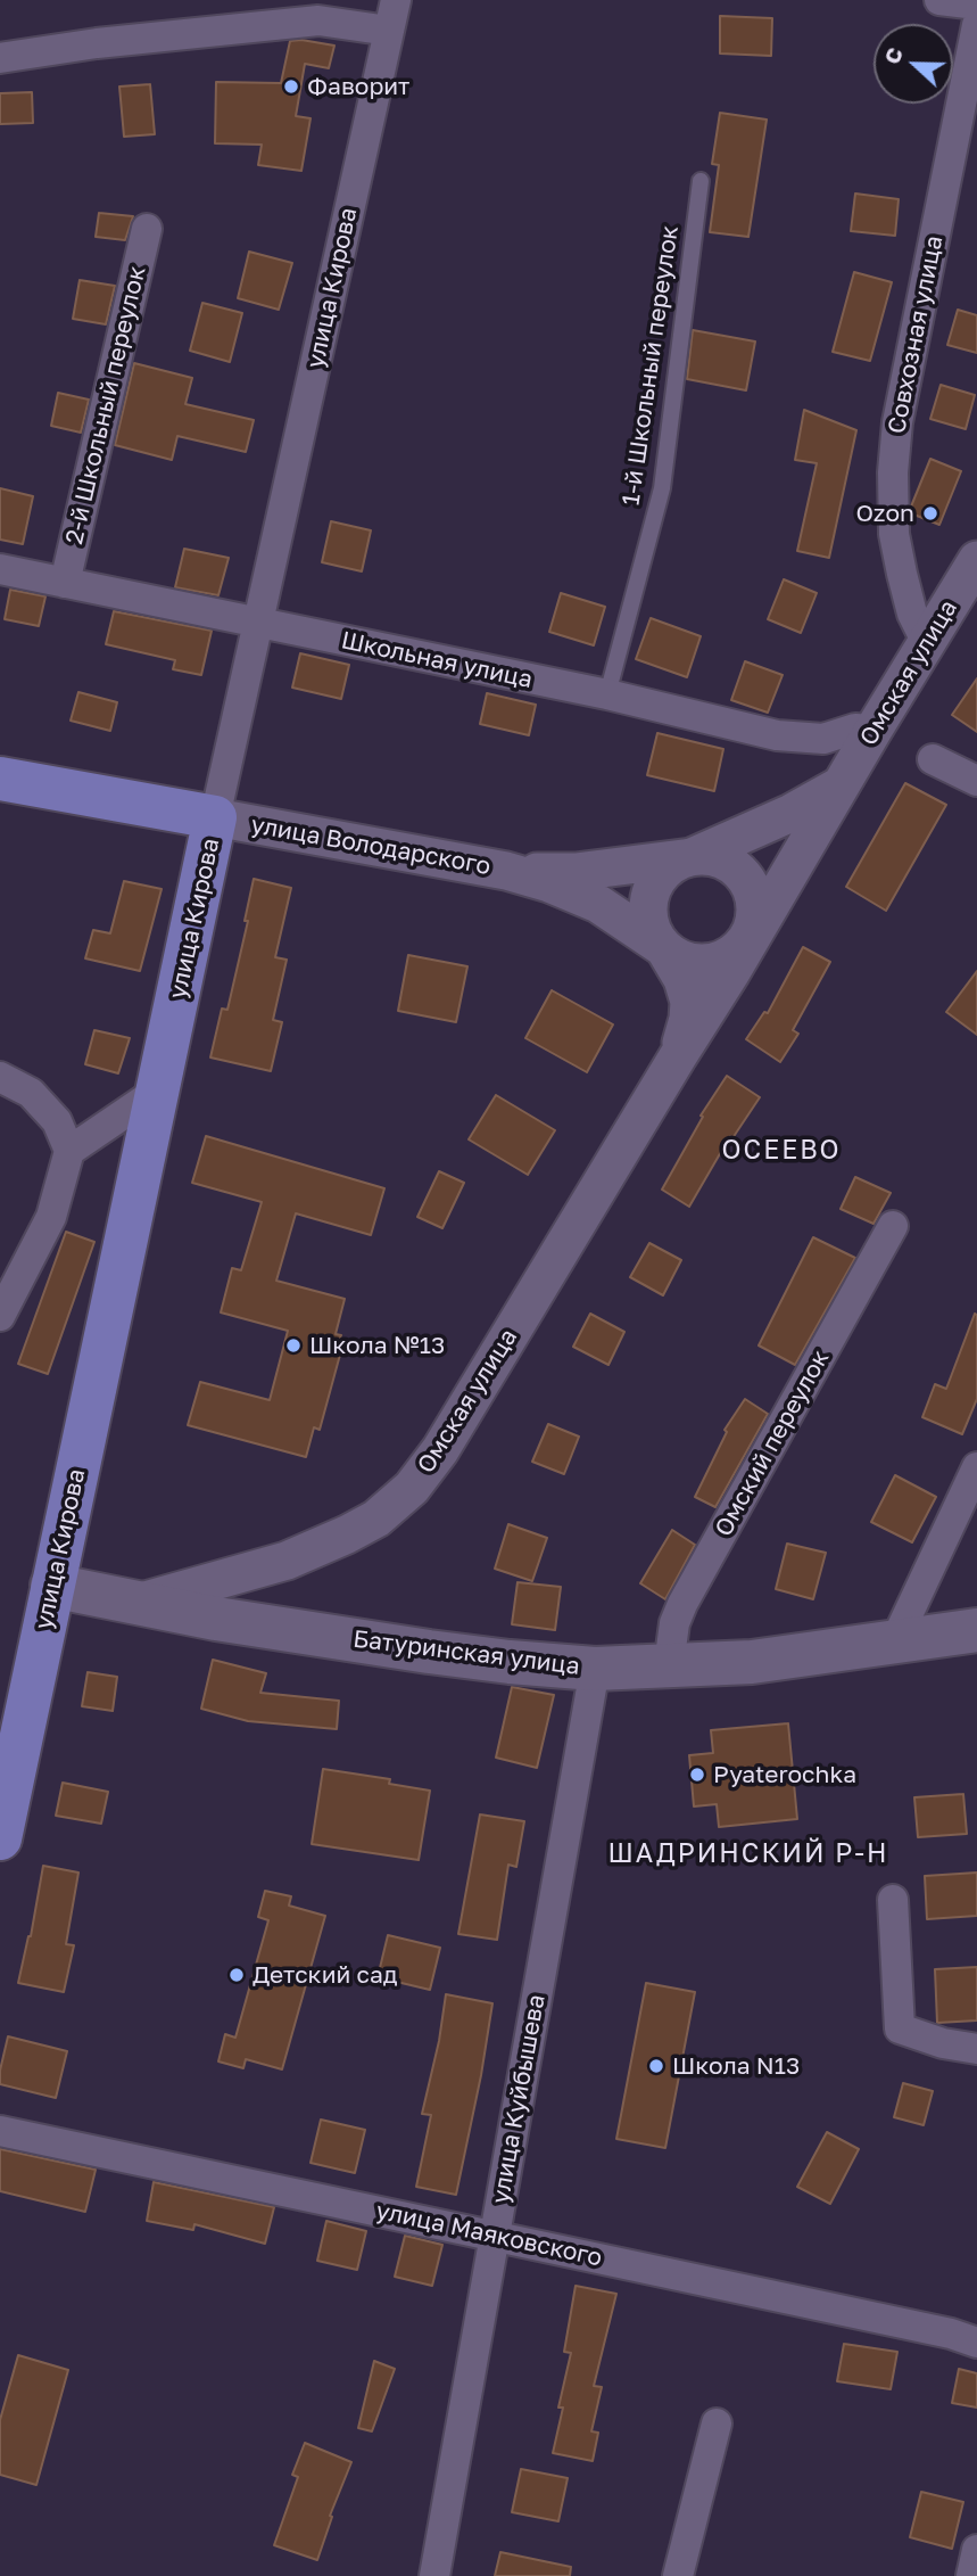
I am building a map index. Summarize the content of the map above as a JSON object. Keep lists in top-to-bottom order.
{
  "streets": {
    "main road": ["улица Кирова", "улица Володарского", "Батуринская улица"],
    "street": [
      "Совхозная улица",
      "2-й Школьный переулок",
      "Школьная улица",
      "Омская улица",
      "Омский переулок",
      "улица Куйбышева",
      "улица Маяковского"
    ],
    "lane": ["1-й Школьный переулок"]
  },
  "crossings": [
    ["улица Кирова", "Школьная улица"],
    ["улица Кирова", "улица Володарского"],
    ["улица Кирова", "Батуринская улица"],
    ["Совхозная улица", "Омская улица"],
    ["1-й Школьный переулок", "Школьная улица"],
    ["2-й Школьный переулок", "Школьная улица"],
    ["Школьная улица", "Омская улица"],
    ["Омская улица", "улица Володарского"],
    ["Омская улица", "Батуринская улица"],
    ["Омский переулок", "Батуринская улица"],
    ["Батуринская улица", "улица Куйбышева"],
    ["улица Куйбышева", "улица Маяковского"]
  ],
  "districts": ["ОСЕЕВО", "ШАДРИНСКИЙ Р-Н"],
  "places": [
    "Фаворит",
    "Ozon",
    "Школа №13",
    "Pyaterochka",
    "Детский сад",
    "Школа N13"
  ],
  "north": "left"
}
